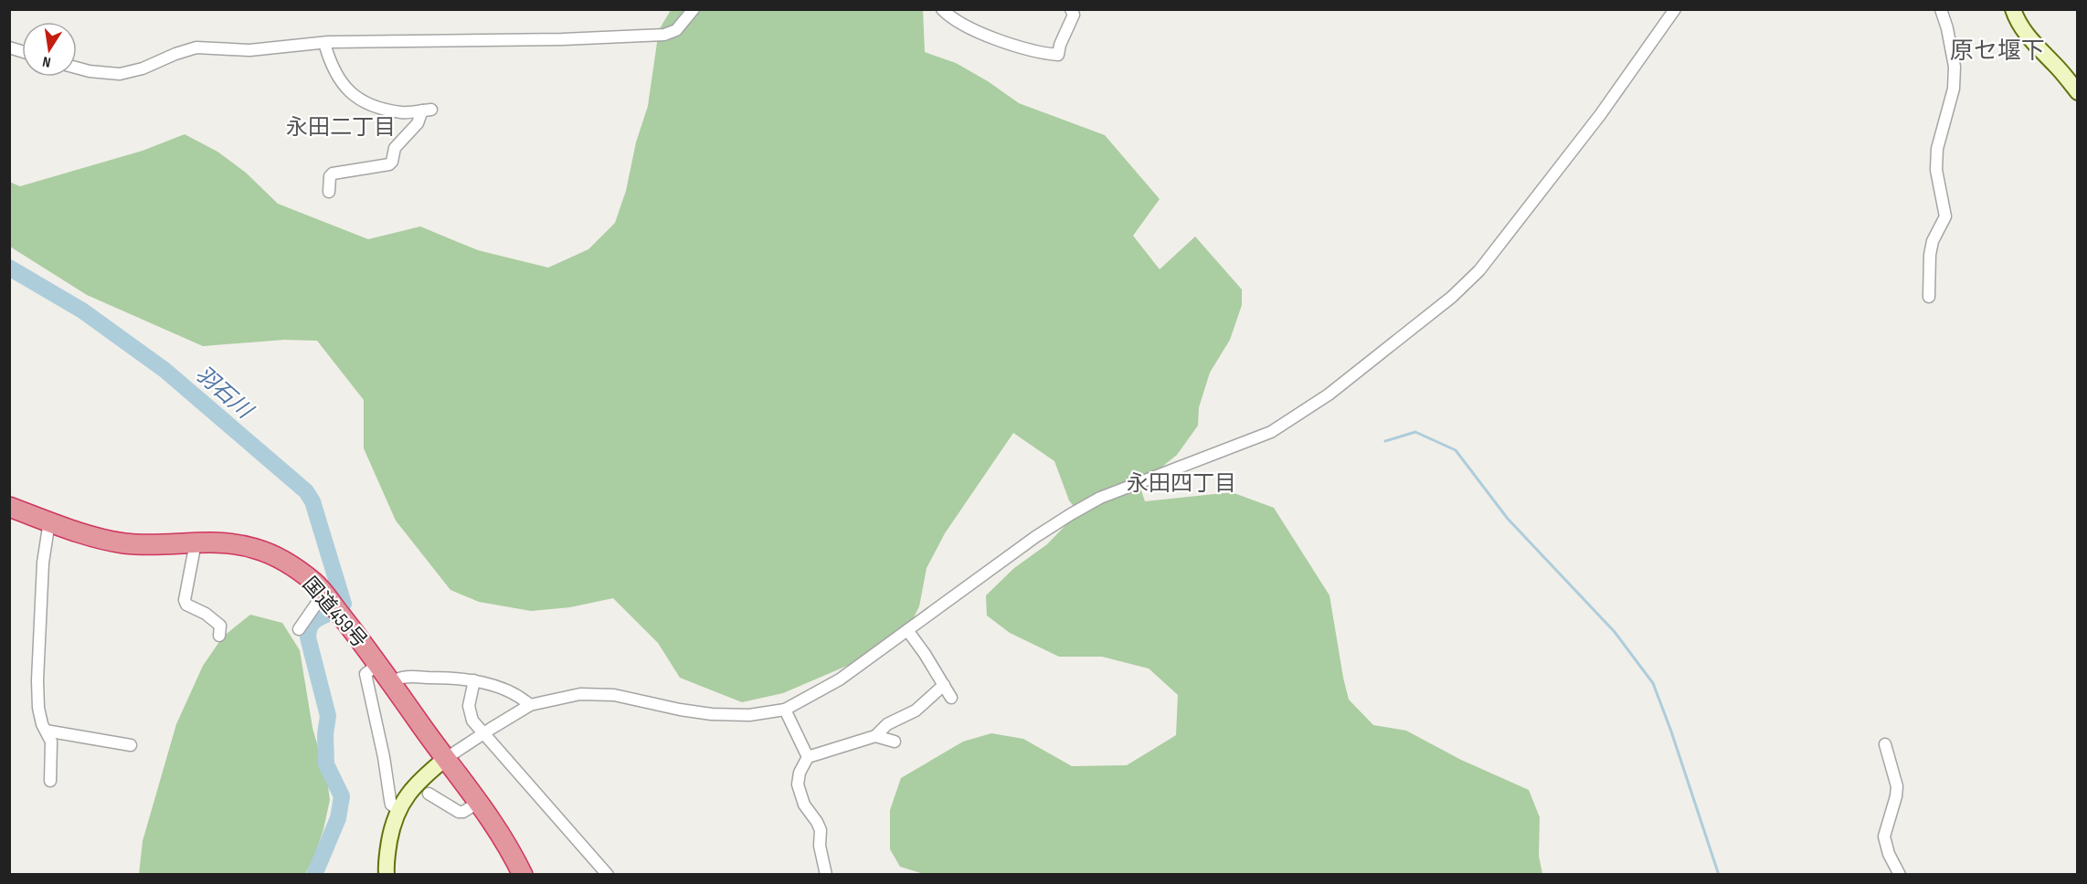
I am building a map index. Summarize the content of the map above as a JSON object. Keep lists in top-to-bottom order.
{
  "streets": {
    "highway": ["国道459号"]
  },
  "districts": ["原セ堰下", "永田二丁目", "永田四丁目"],
  "water": ["羽石川"],
  "north": "bottom"
}
